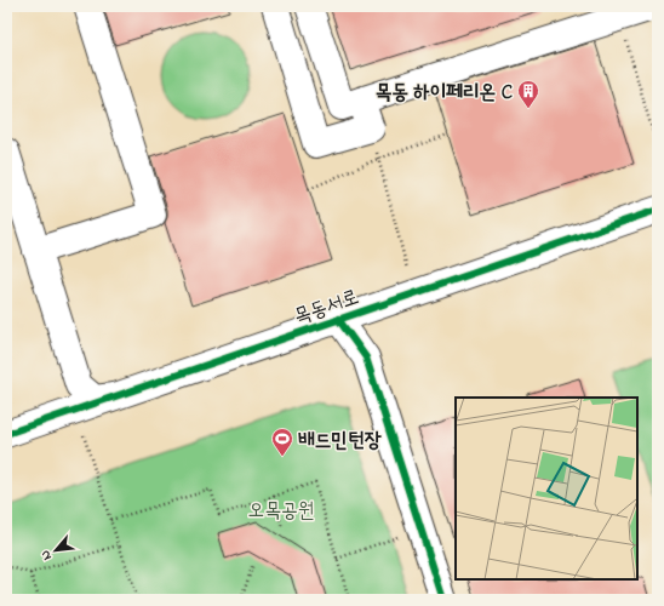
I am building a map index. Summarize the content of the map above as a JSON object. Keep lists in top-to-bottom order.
{
  "streets": {
    "street": ["목동서로"]
  },
  "parks": ["오목공원"],
  "places": {
    "building": ["목동 하이페리온 C"],
    "sports": ["배드민턴장"]
  },
  "north": "bottom left"
}
